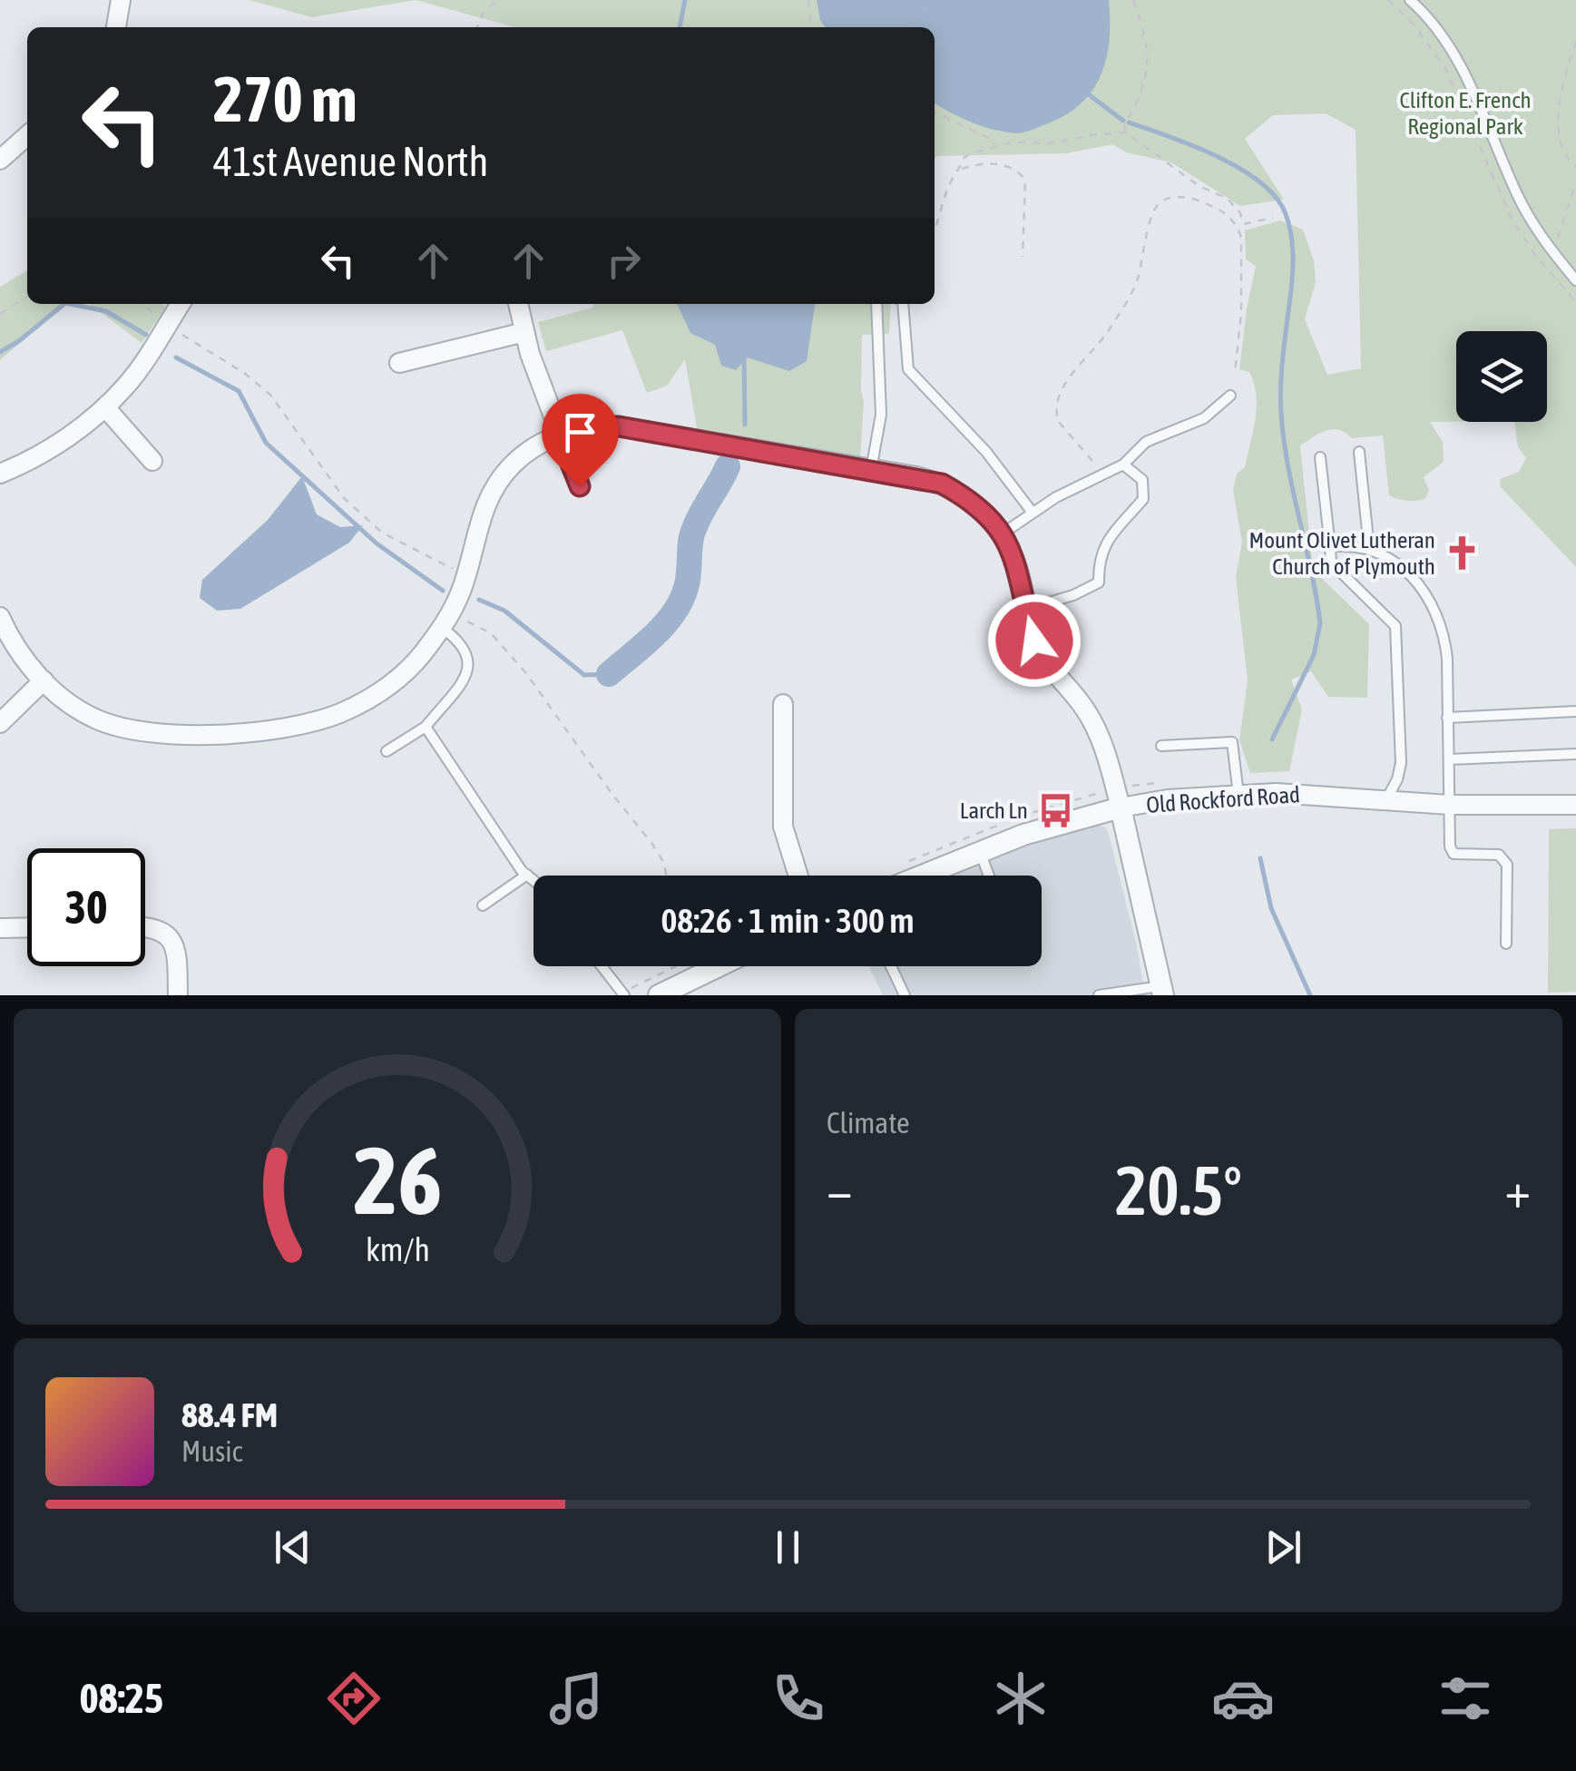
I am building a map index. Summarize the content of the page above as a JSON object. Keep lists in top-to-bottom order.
{
  "streets": {
    "street": ["Old Rockford Road"]
  },
  "parks": ["Clifton E. French Regional Park"],
  "places": {
    "church": ["Mount Olivet Lutheran Church of Plymouth"],
    "bus stop": ["Larch Ln"]
  },
  "page": {
    "turn": ["270 m", "41st Avenue North"],
    "limit": "30",
    "trip": "08:26 · 1 min · 300 m",
    "tile": "Climate",
    "heat": ["−", "20.5°", "+"],
    "song": ["88.4 FM", "Music"],
    "tabs": "08:25",
    "gauge": ["26", "km/h"]
  }
}
